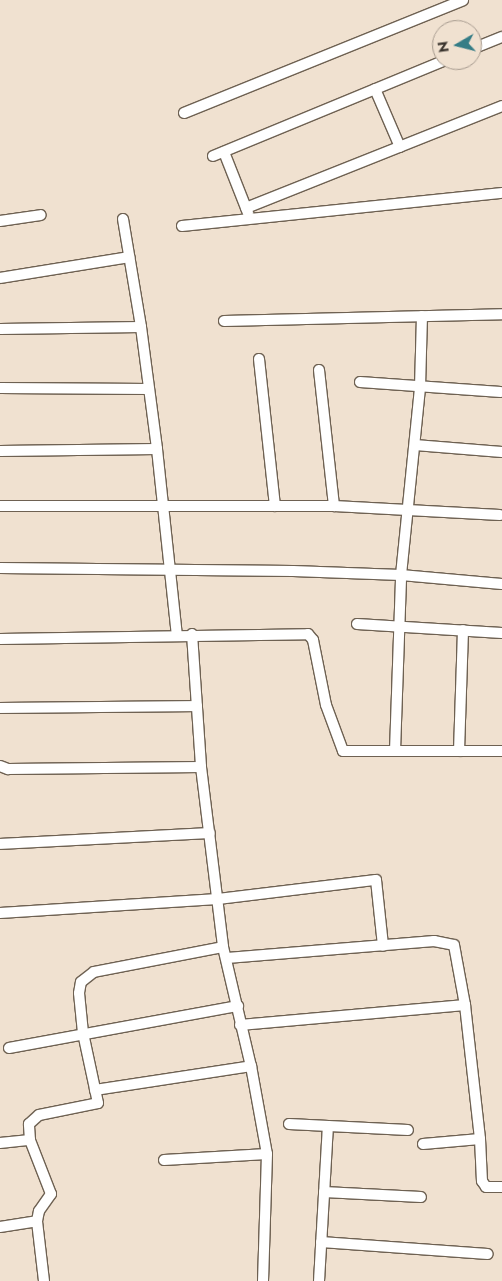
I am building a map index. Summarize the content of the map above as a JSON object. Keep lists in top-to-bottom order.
{
  "north": "left"
}
